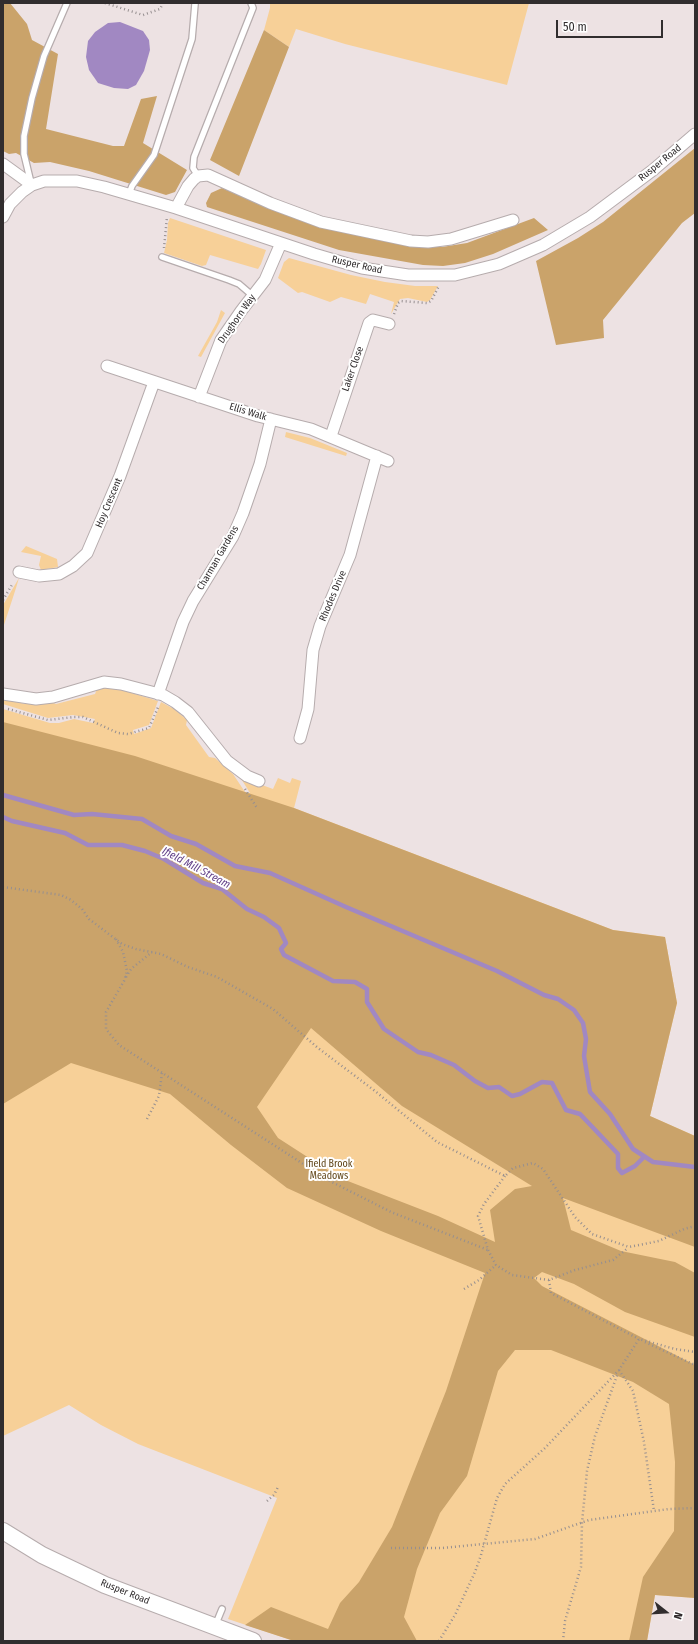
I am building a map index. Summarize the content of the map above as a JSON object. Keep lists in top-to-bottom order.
{
  "streets": {
    "street": [
      "Rusper Road",
      "Drughorn Way",
      "Laker Close",
      "Ellis Walk",
      "Hoy Crescent",
      "Charman Gardens",
      "Rhodes Drive"
    ]
  },
  "crossings": [
    ["Rusper Road", "Drughorn Way"],
    ["Drughorn Way", "Ellis Walk"],
    ["Laker Close", "Ellis Walk"],
    ["Ellis Walk", "Hoy Crescent"],
    ["Ellis Walk", "Charman Gardens"],
    ["Ellis Walk", "Rhodes Drive"]
  ],
  "water": ["Ifield Mill Stream"],
  "parks": ["Ifield Brook Meadows"],
  "scale_bar": "50 m",
  "north": "right"
}
